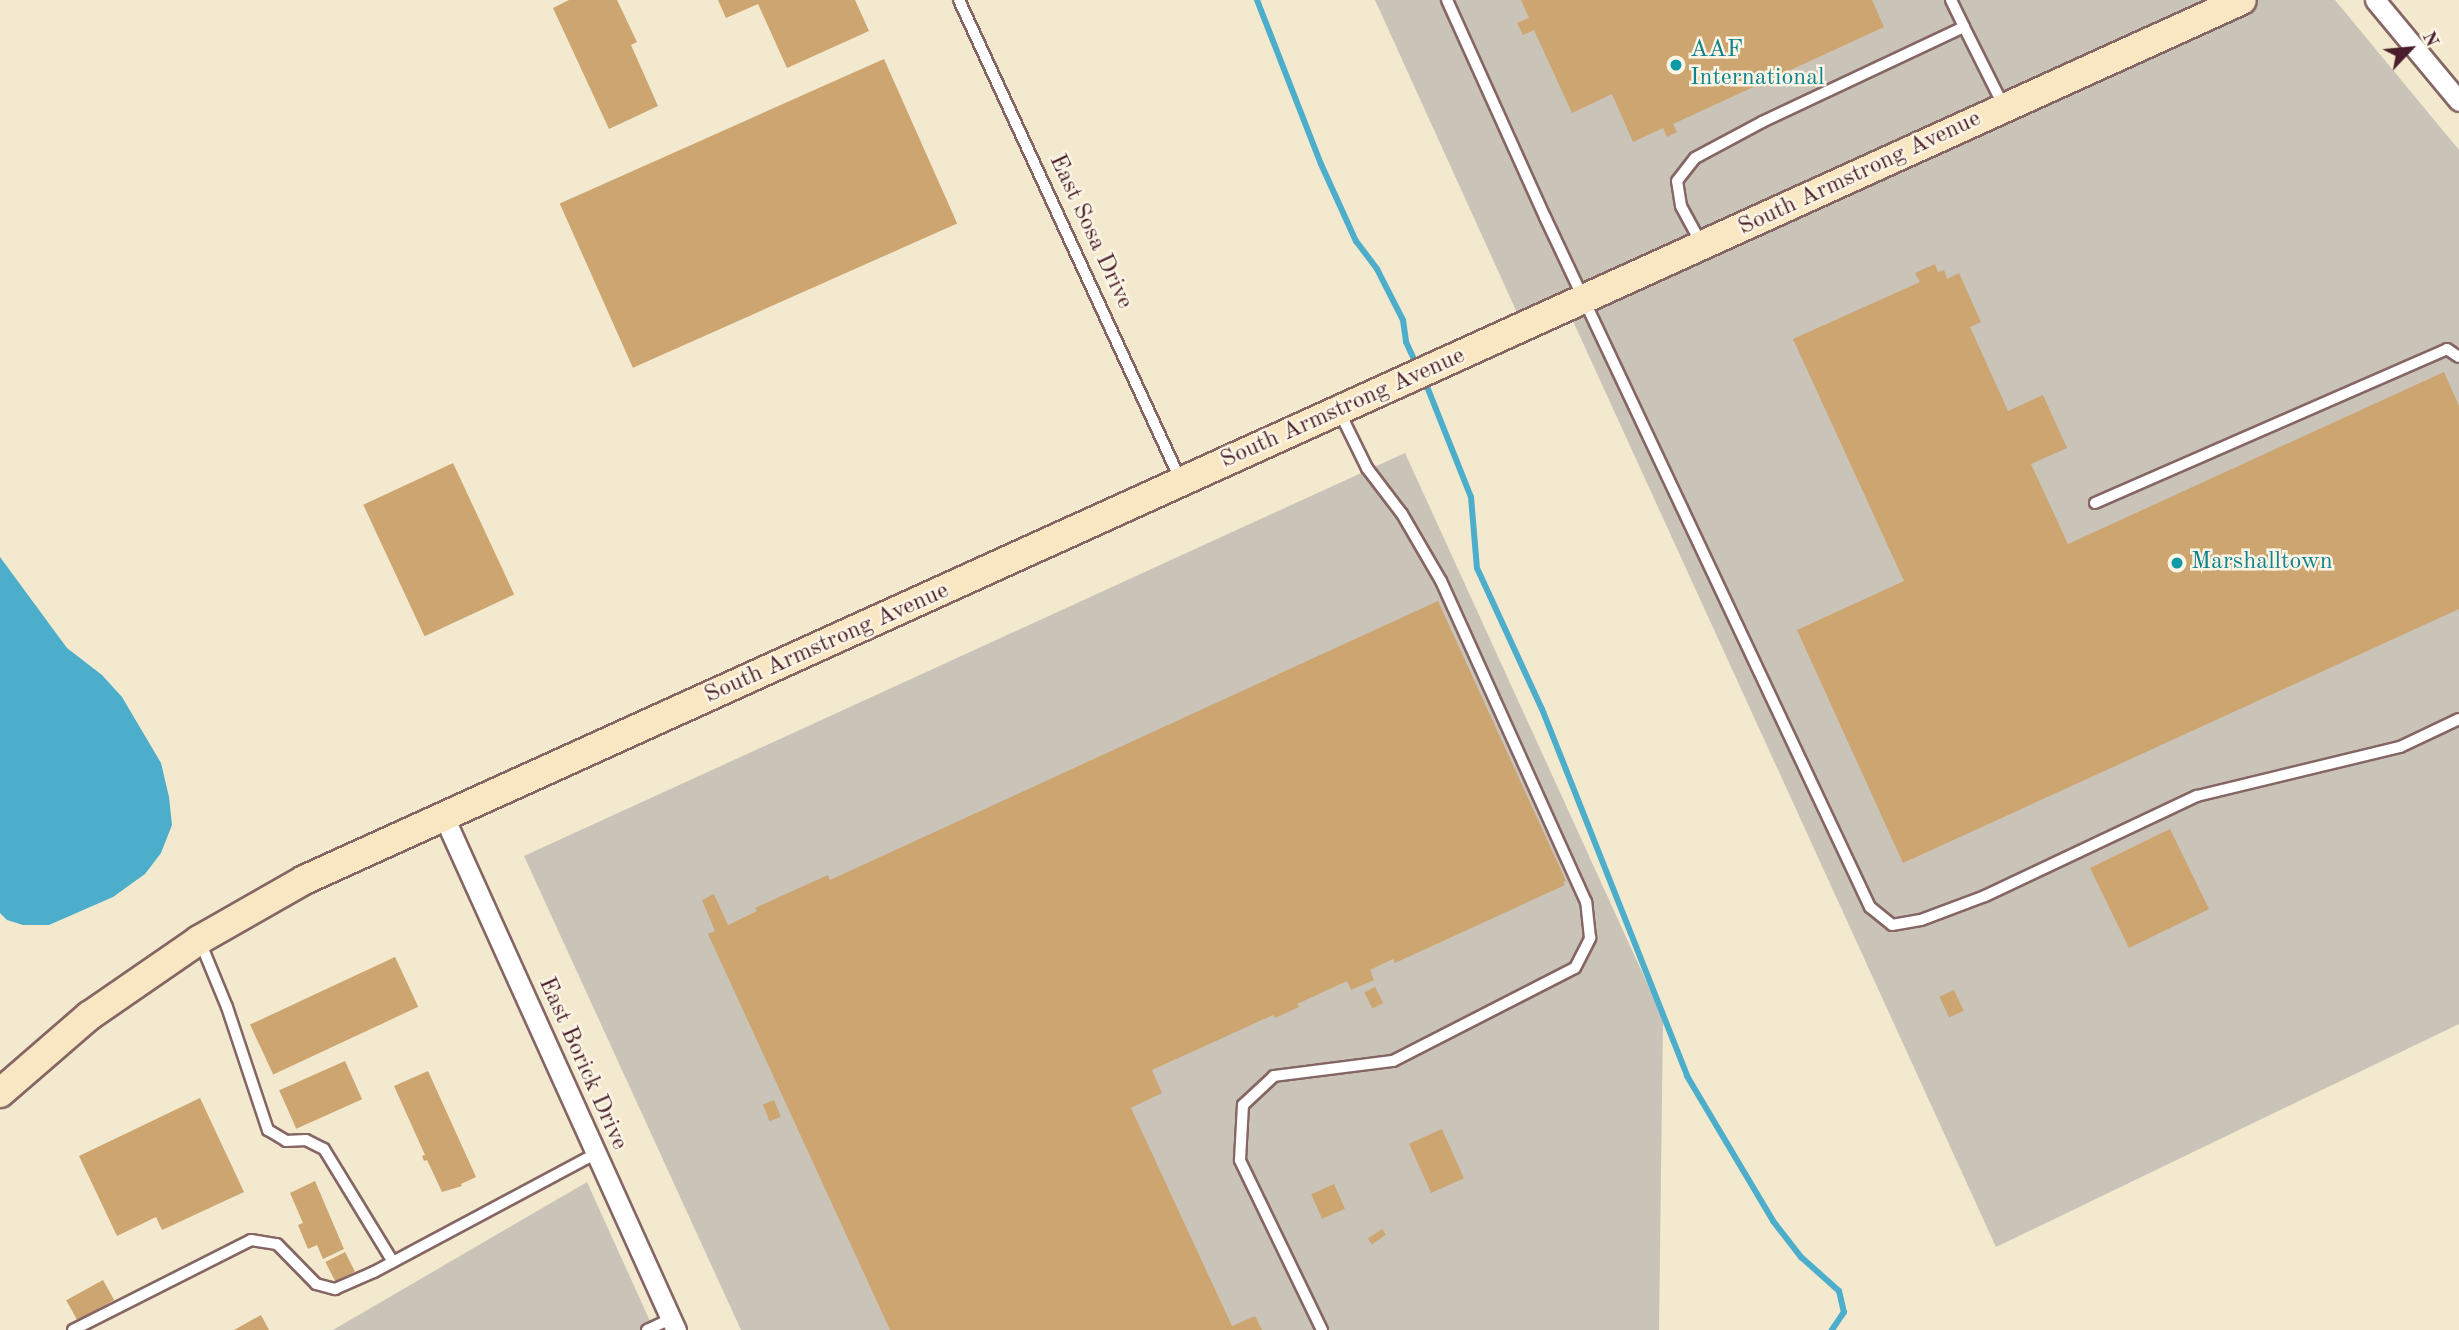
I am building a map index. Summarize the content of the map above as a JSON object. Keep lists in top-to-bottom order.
{
  "streets": {
    "street": ["South Armstrong Avenue", "East Borick Drive"],
    "lane": ["East Sosa Drive"]
  },
  "crossings": [
    ["South Armstrong Avenue", "East Sosa Drive"],
    ["South Armstrong Avenue", "East Borick Drive"]
  ],
  "places": ["AAF International", "Marshalltown"],
  "north": "top right"
}
